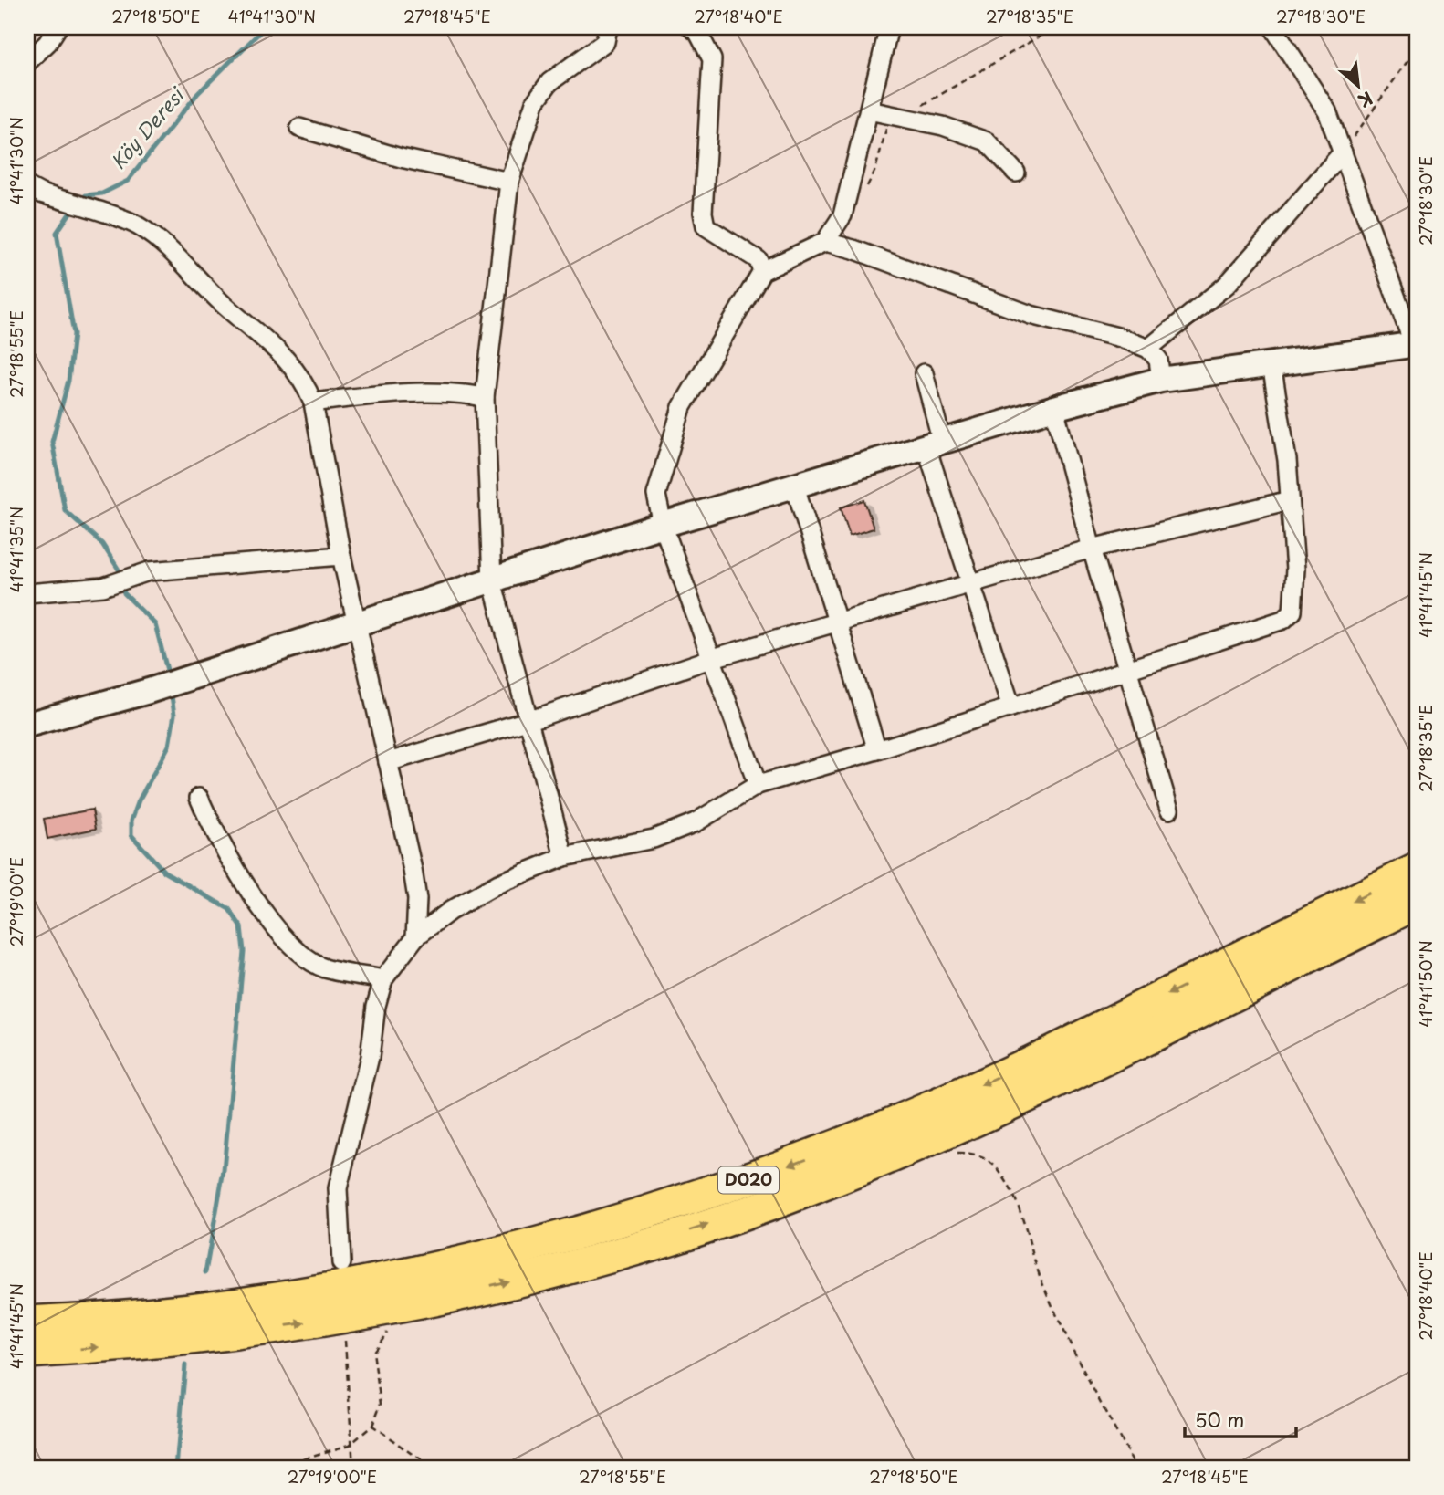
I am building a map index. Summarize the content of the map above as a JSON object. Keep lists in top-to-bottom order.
{
  "streets": {
    "highway": ["D020"]
  },
  "water": ["Köy Deresi"],
  "scale_bar": "50 m",
  "north": "bottom right",
  "coordinates": [
    "27°18'50\"E",
    "41°41'30\"N",
    "27°18'45\"E",
    "27°18'40\"E",
    "27°18'35\"E",
    "27°18'30\"E",
    "27°18'55\"E",
    "41°41'35\"N",
    "41°41'45\"N",
    "27°19'00\"E",
    "41°41'50\"N"
  ]
}
